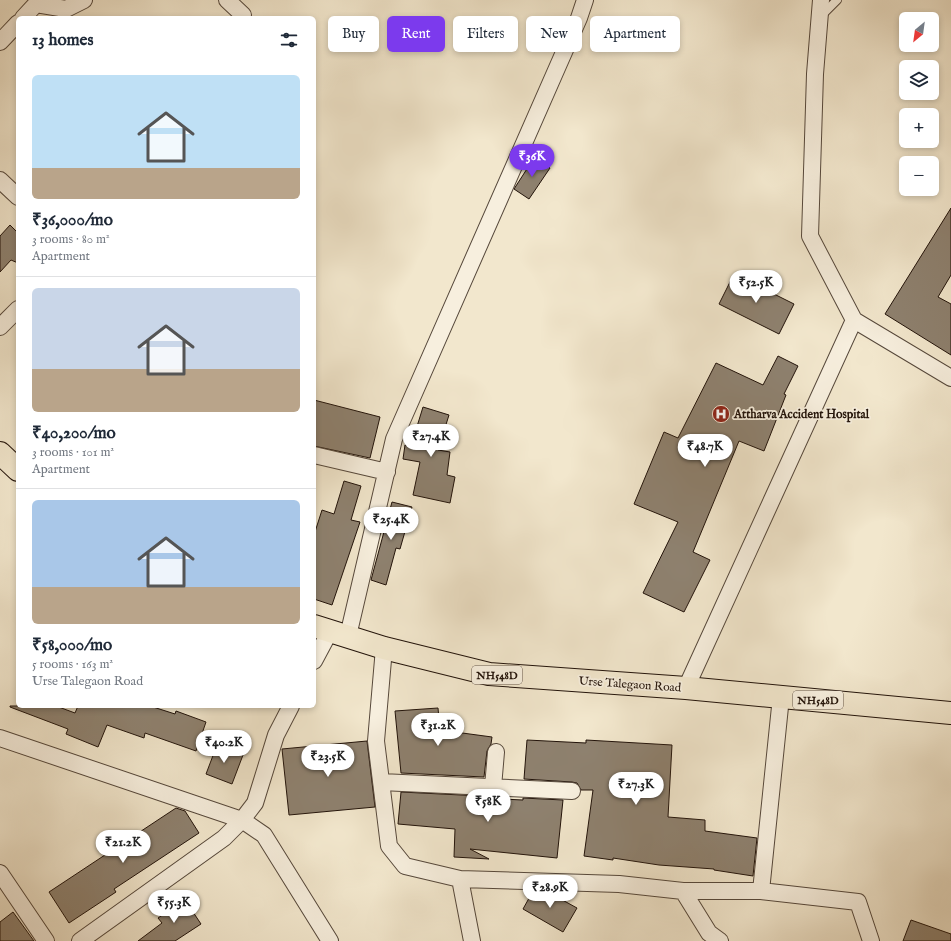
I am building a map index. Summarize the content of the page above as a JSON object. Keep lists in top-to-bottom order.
{
  "streets": {
    "highway": ["NH548D", "Urse Talegaon Road"]
  },
  "places": {
    "hospital": ["Attharva Accident Hospital"]
  },
  "north": "bottom left",
  "page": {
    "map_buttons": ["+", "−"],
    "chip": [
      "Buy",
      "Rent",
      "Filters",
      "New",
      "Apartment"
    ],
    "heading": "13 homes",
    "list": [
      {
        "name": "₹36,000/mo",
        "note": "3 rooms · 80 m² · Apartment"
      },
      {
        "name": "₹40,200/mo",
        "note": "3 rooms · 101 m² · Apartment"
      },
      {
        "name": "₹58,000/mo",
        "note": "5 rooms · 163 m² · Urse Talegaon Road"
      }
    ],
    "price": [
      "₹36K",
      "₹52.5K",
      "₹27.4K",
      "₹48.7K",
      "₹25.4K",
      "₹31.2K",
      "₹40.2K",
      "₹23.5K",
      "₹27.3K",
      "₹58K",
      "₹21.2K",
      "₹28.9K",
      "₹55.3K"
    ]
  }
}
